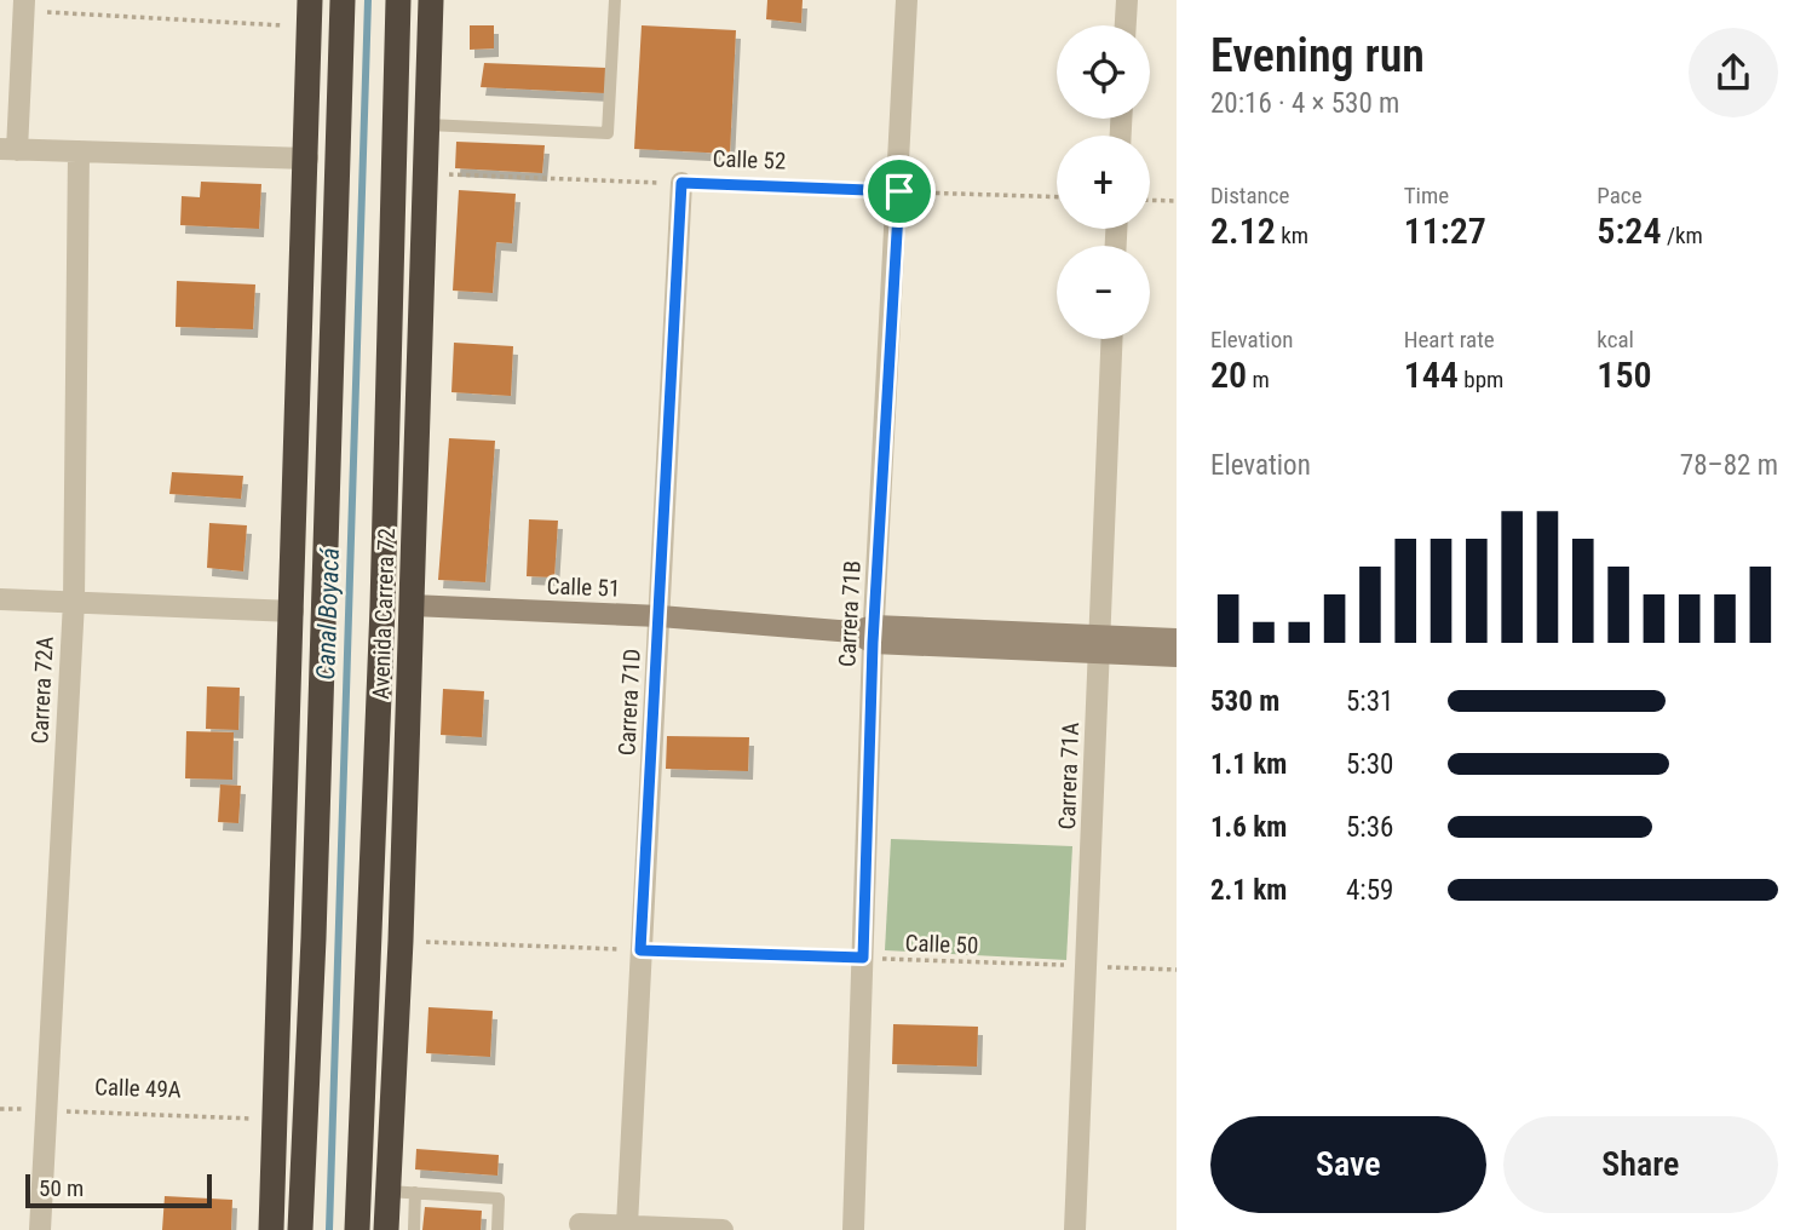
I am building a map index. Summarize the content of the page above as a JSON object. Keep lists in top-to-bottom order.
{
  "streets": {
    "highway": ["Avenida Carrera 72"],
    "street": [
      "Calle 51",
      "Carrera 71B",
      "Carrera 72A",
      "Carrera 71D",
      "Carrera 71A"
    ],
    "path": ["Calle 52", "Calle 50", "Calle 49A"]
  },
  "crossings": [
    ["Calle 52", "Avenida Carrera 72"],
    ["Calle 52", "Carrera 71B"],
    ["Calle 52", "Carrera 71D"],
    ["Calle 51", "Avenida Carrera 72"],
    ["Calle 51", "Carrera 71B"],
    ["Calle 51", "Carrera 71D"],
    ["Calle 51", "Carrera 71A"],
    ["Avenida Carrera 72", "Calle 50"],
    ["Carrera 71B", "Calle 50"],
    ["Carrera 72A", "Calle 49A"],
    ["Carrera 71D", "Calle 50"],
    ["Carrera 71A", "Calle 50"]
  ],
  "water": ["Canal Boyacá"],
  "scale_bar": "50 m",
  "page": {
    "heading": ["Evening run", "20:16 · 4 × 530 m"],
    "map_buttons": ["+", "−"],
    "stats": [
      ["Distance", "2.12 km"],
      ["Time", "11:27"],
      ["Pace", "5:24 /km"],
      ["Elevation", "20 m"],
      ["Heart rate", "144 bpm"],
      ["kcal", "150"]
    ],
    "chart": ["Elevation", "78–82 m"],
    "list": [
      {
        "name": "530 m",
        "note": "5:31"
      },
      {
        "name": "1.1 km",
        "note": "5:30"
      },
      {
        "name": "1.6 km",
        "note": "5:36"
      },
      {
        "name": "2.1 km",
        "note": "4:59"
      }
    ],
    "buttons": ["Save", "Share"],
    "scale": "50 m"
  }
}
